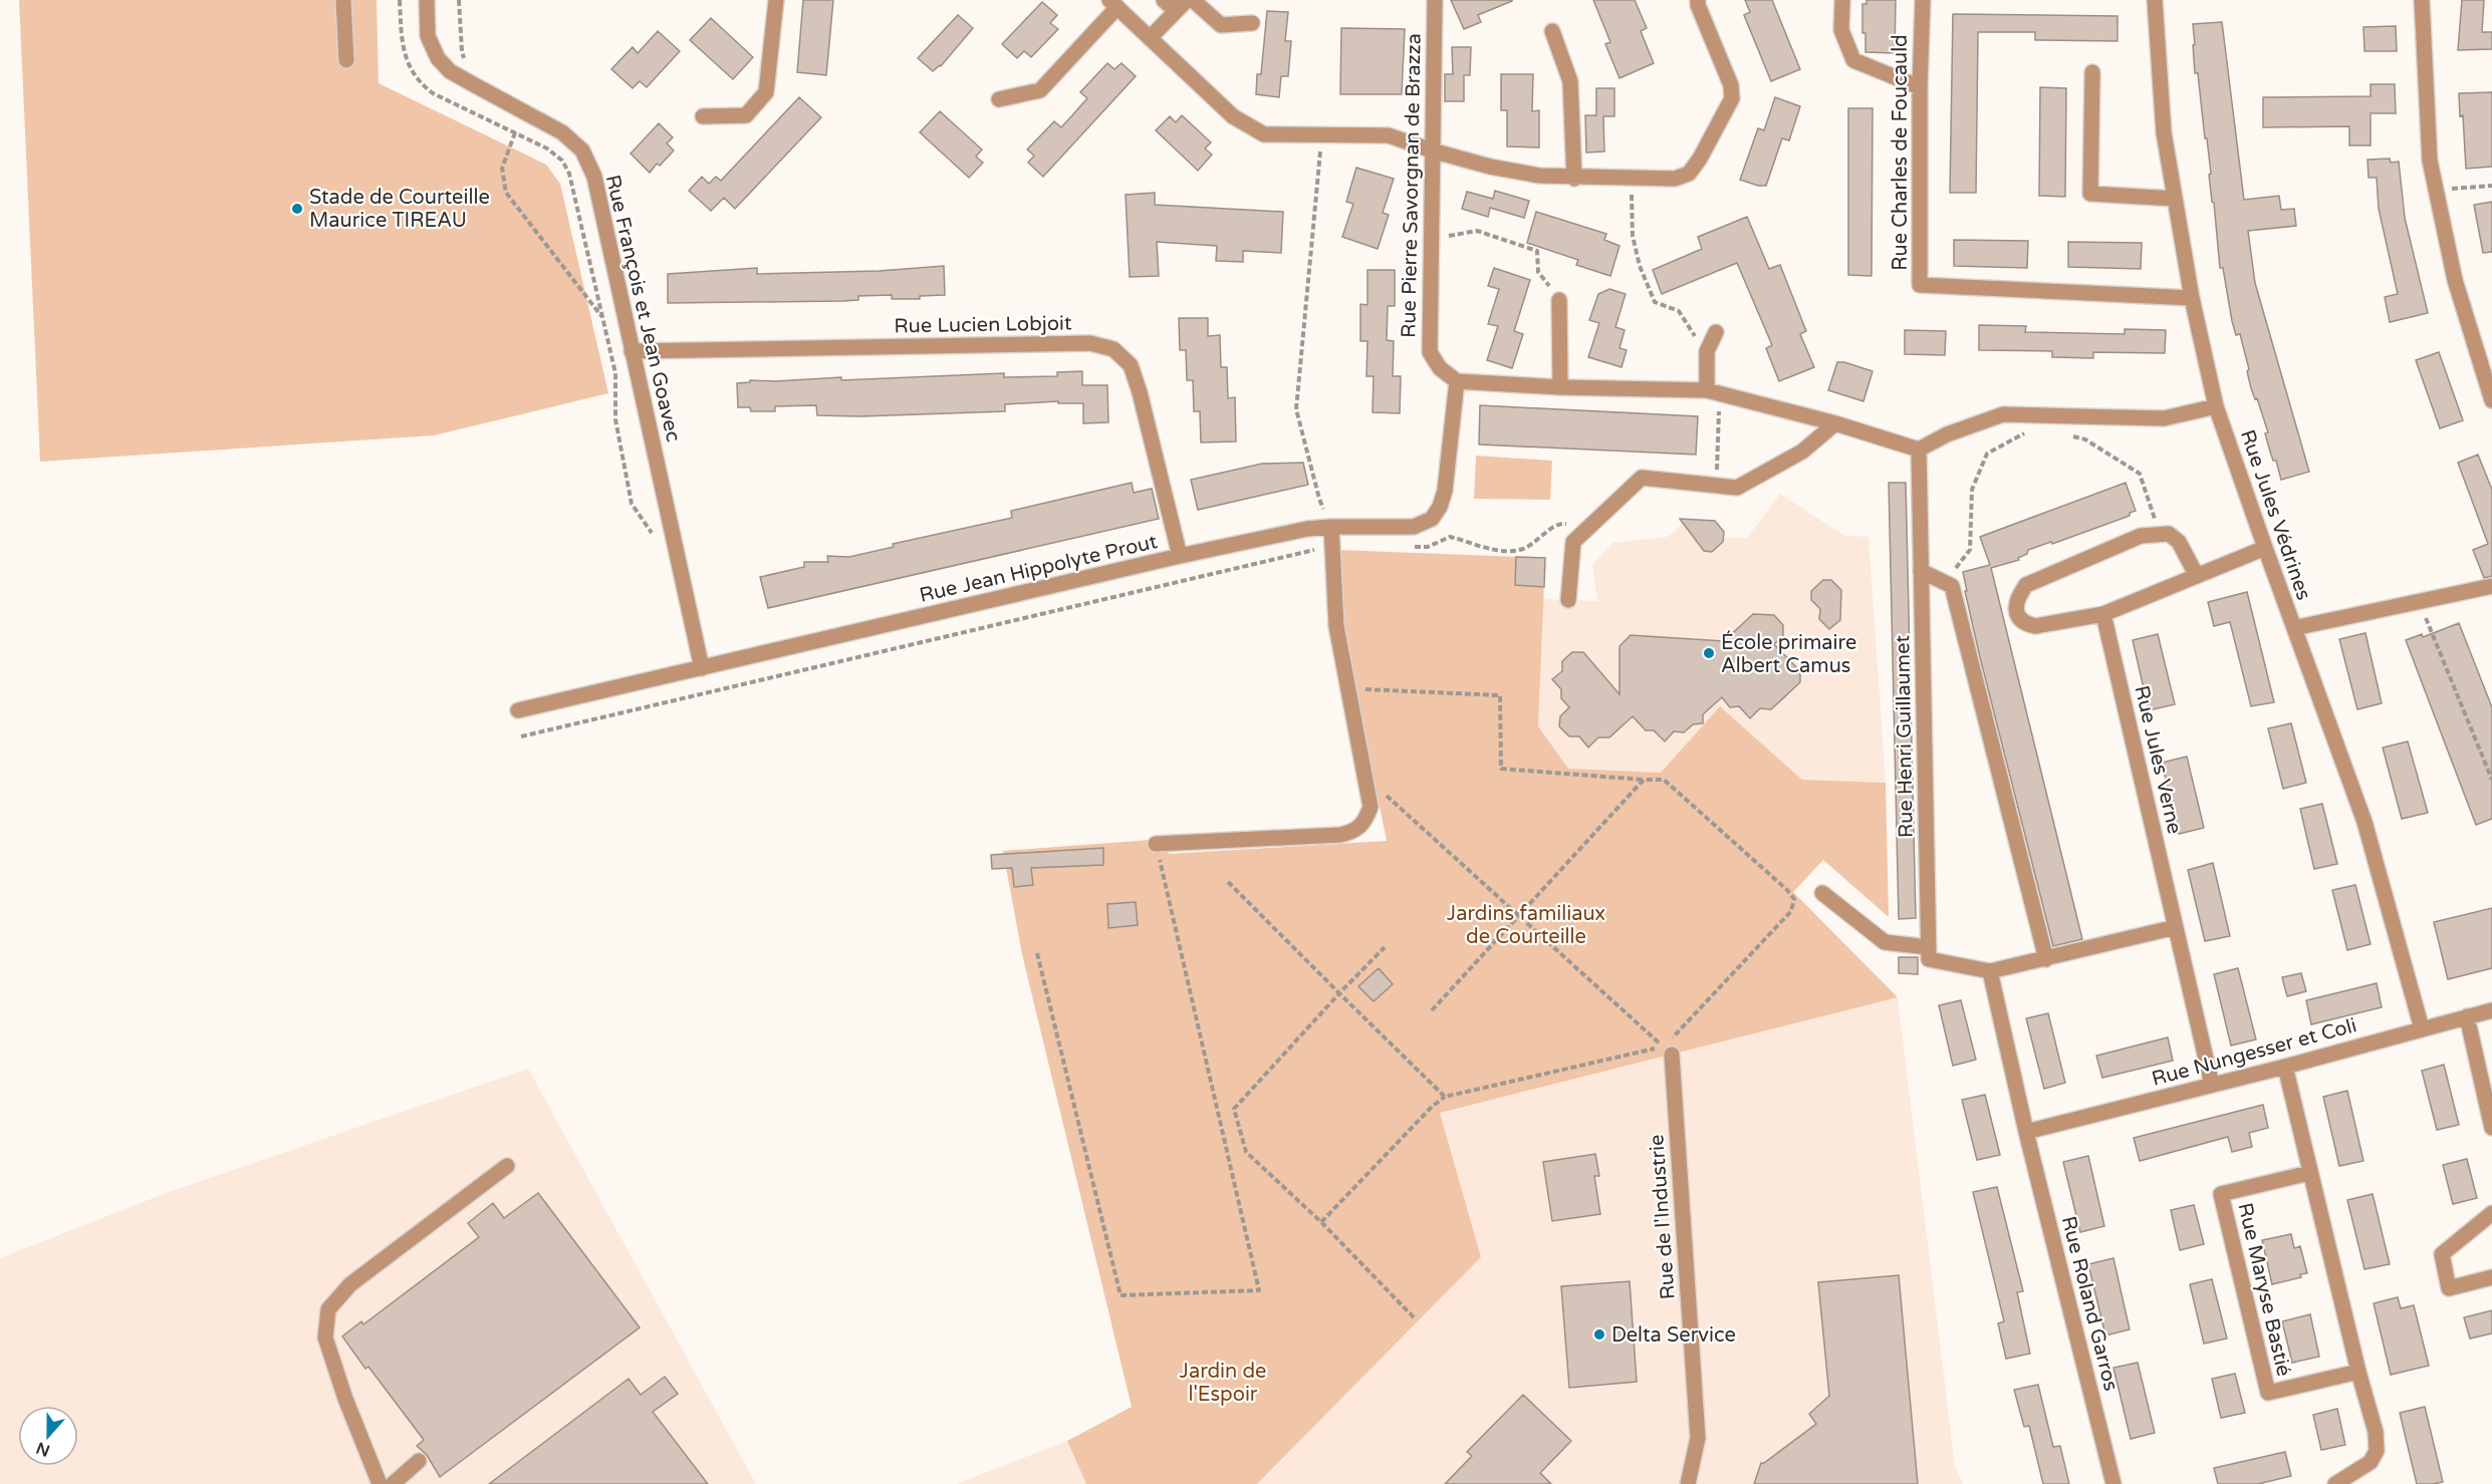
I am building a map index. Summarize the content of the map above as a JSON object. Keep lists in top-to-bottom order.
{
  "streets": {
    "street": [
      "Rue Charles de Foucauld",
      "Rue Pierre Savorgnan de Brazza",
      "Rue François et Jean Goavec",
      "Rue Lucien Lobjoit",
      "Rue Jules Védrines",
      "Rue Jean Hippolyte Prout",
      "Rue Henri Guillaumet",
      "Rue Jules Verne",
      "Rue Nungesser et Coli",
      "Rue de l'Industrie",
      "Rue Maryse Bastié",
      "Rue Roland Garros"
    ]
  },
  "crossings": [
    ["Rue Charles de Foucauld", "Rue Jules Védrines"],
    ["Rue Pierre Savorgnan de Brazza", "Rue Jean Hippolyte Prout"],
    ["Rue François et Jean Goavec", "Rue Lucien Lobjoit"],
    ["Rue François et Jean Goavec", "Rue Jean Hippolyte Prout"],
    ["Rue Lucien Lobjoit", "Rue Jean Hippolyte Prout"],
    ["Rue Jules Védrines", "Rue Nungesser et Coli"],
    ["Rue Jules Verne", "Rue Nungesser et Coli"],
    ["Rue Nungesser et Coli", "Rue Roland Garros"]
  ],
  "parks": ["Jardins familiaux de Courteille", "Jardin de l'Espoir"],
  "places": ["Stade de Courteille Maurice TIREAU", "École primaire Albert Camus", "Delta Service"],
  "north": "bottom"
}
